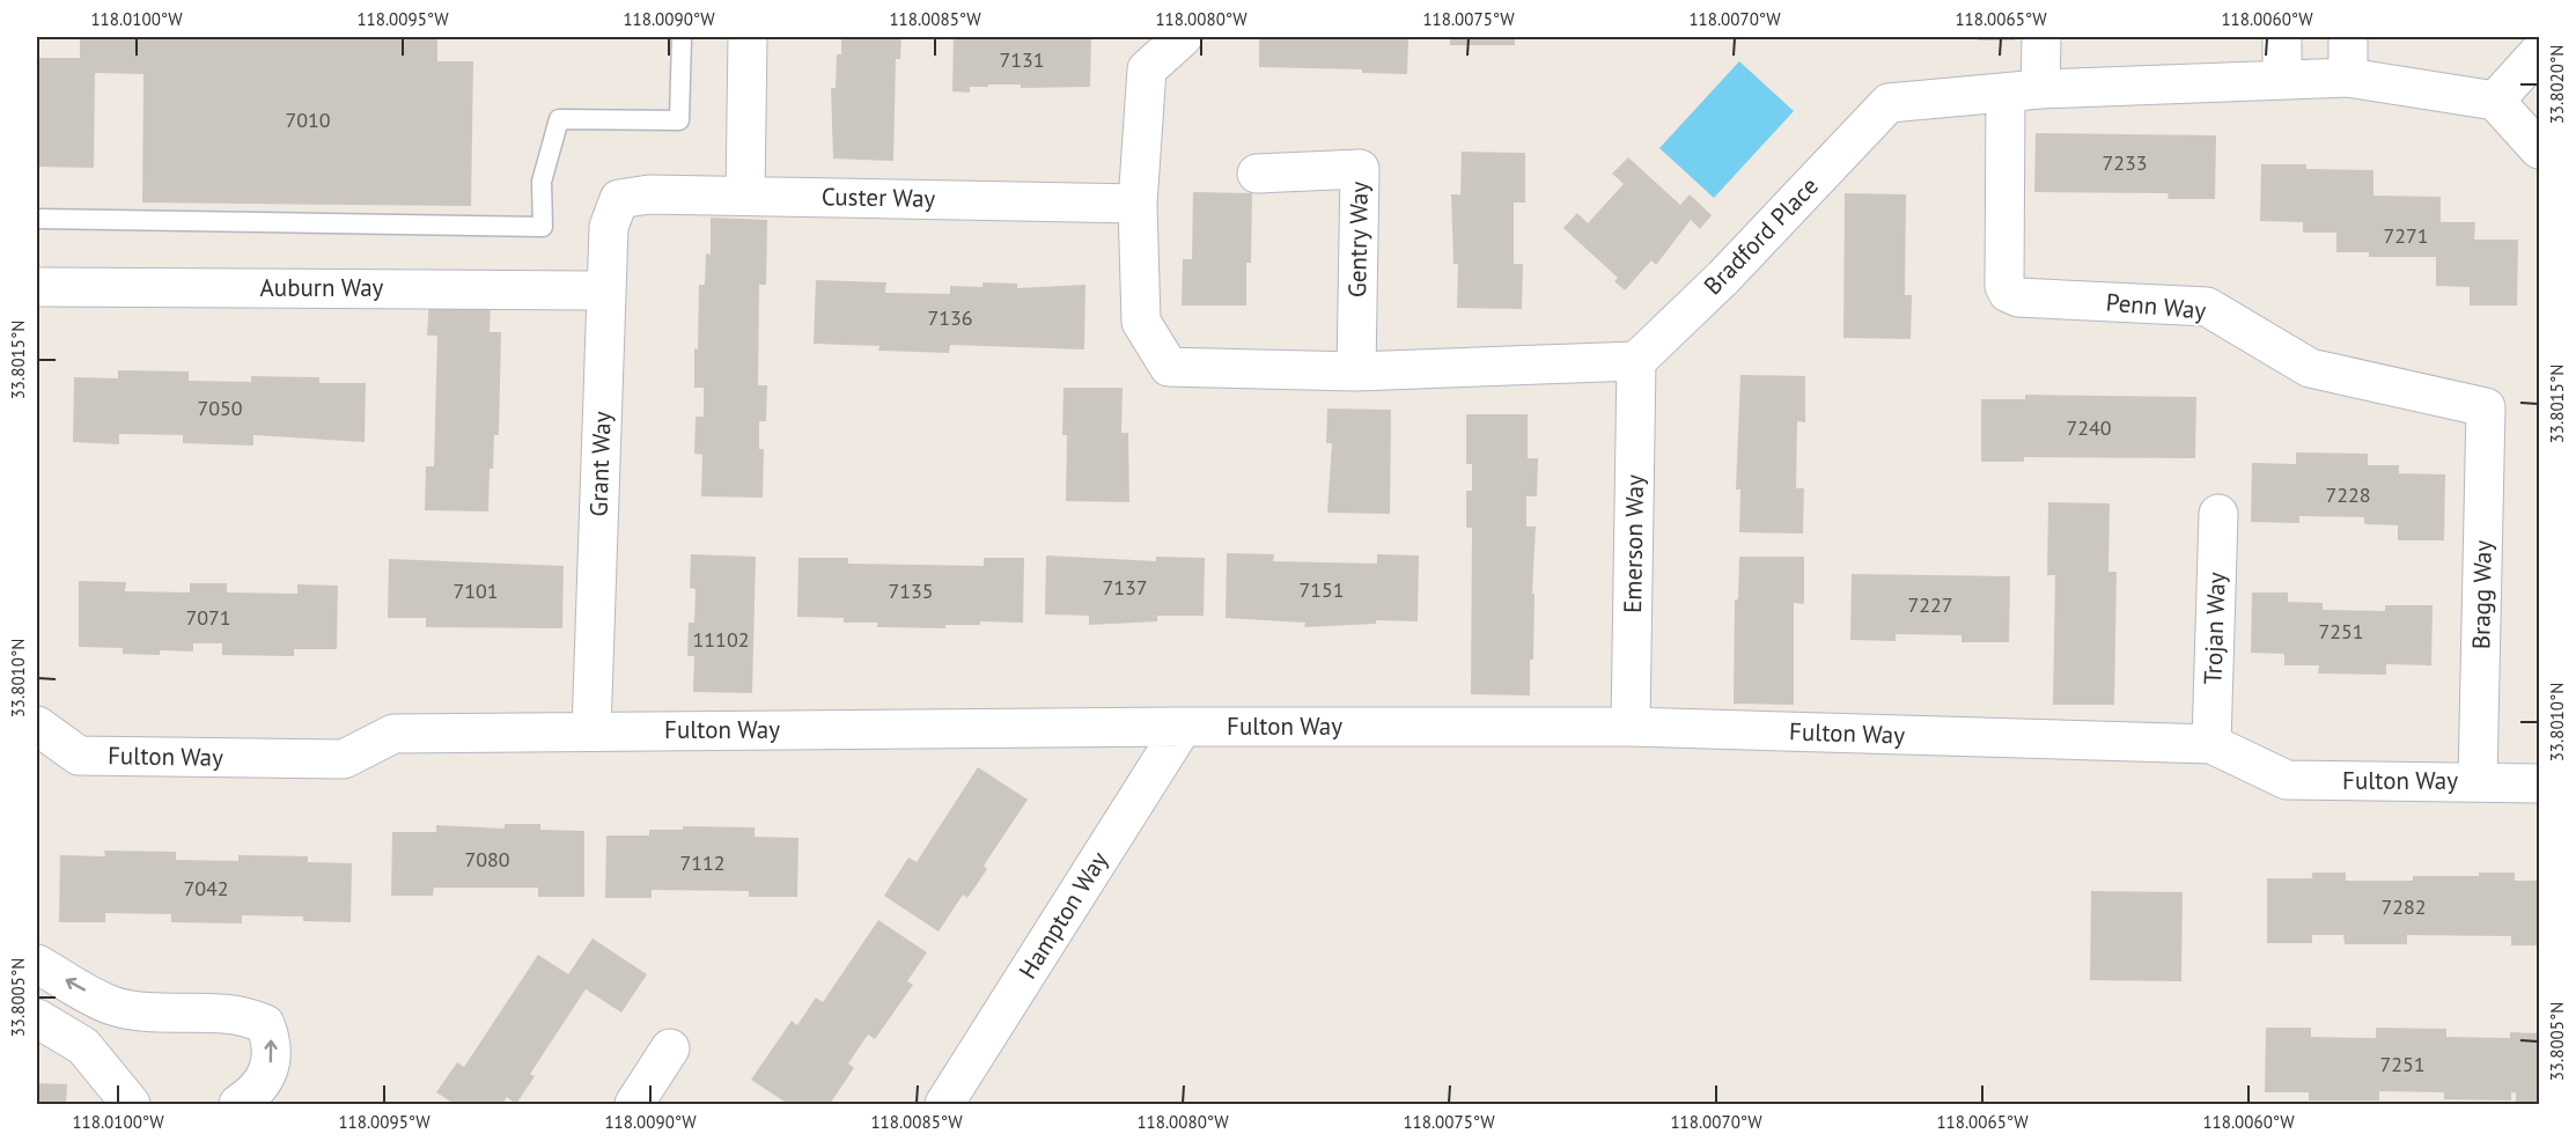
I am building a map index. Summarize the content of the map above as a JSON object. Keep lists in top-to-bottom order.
{
  "streets": {
    "street": [
      "Custer Way",
      "Bradford Place",
      "Gentry Way",
      "Auburn Way",
      "Penn Way",
      "Grant Way",
      "Emerson Way",
      "Bragg Way",
      "Trojan Way",
      "Fulton Way",
      "Hampton Way"
    ]
  },
  "crossings": [
    ["Custer Way", "Grant Way"],
    ["Bradford Place", "Penn Way"],
    ["Bradford Place", "Emerson Way"],
    ["Auburn Way", "Grant Way"],
    ["Penn Way", "Bragg Way"],
    ["Grant Way", "Fulton Way"],
    ["Emerson Way", "Fulton Way"],
    ["Bragg Way", "Fulton Way"],
    ["Trojan Way", "Fulton Way"],
    ["Fulton Way", "Hampton Way"]
  ],
  "house_numbers": [
    "7131",
    "7010",
    "7233",
    "7271",
    "7136",
    "7050",
    "7240",
    "7228",
    "7137",
    "7151",
    "7101",
    "7135",
    "7227",
    "7071",
    "7251",
    "11102",
    "7080",
    "7112",
    "7042",
    "7282",
    "7251"
  ],
  "coordinates": [
    "118.0100°W",
    "118.0095°W",
    "118.0090°W",
    "118.0085°W",
    "118.0080°W",
    "118.0075°W",
    "118.0070°W",
    "118.0065°W",
    "118.0060°W",
    "33.8020°N",
    "33.8015°N",
    "33.8010°N",
    "33.8005°N"
  ]
}
